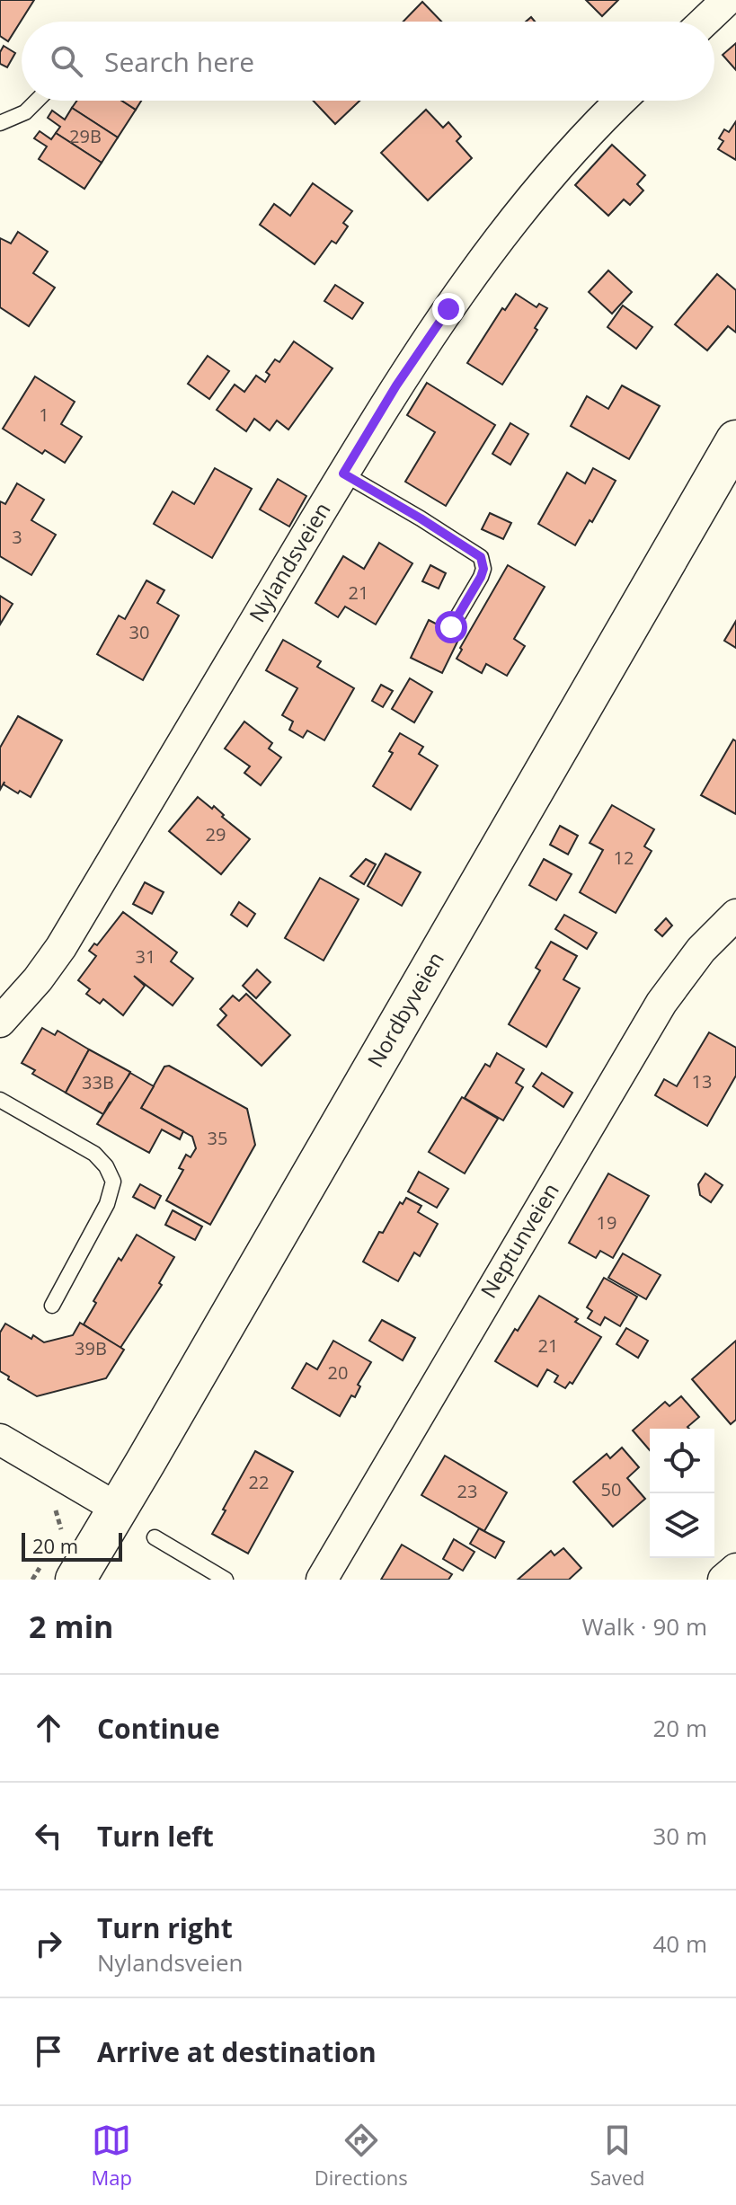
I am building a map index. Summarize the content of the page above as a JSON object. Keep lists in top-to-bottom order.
{
  "streets": {
    "main road": ["Nordbyveien"],
    "street": ["Nylandsveien", "Neptunveien"]
  },
  "house_numbers": [
    "29B",
    "1",
    "3",
    "21",
    "30",
    "29",
    "12",
    "31",
    "13",
    "33B",
    "35",
    "19",
    "21",
    "39B",
    "20",
    "22",
    "50",
    "23"
  ],
  "scale_bar": "20 m",
  "page": {
    "search": "Search here",
    "scale": "20 m",
    "heading": ["2 min", "Walk · 90 m"],
    "list": [
      ["Continue", "20 m"],
      ["Turn left", "30 m"],
      ["Turn right", "Nylandsveien", "40 m"],
      "Arrive at destination"
    ],
    "nav": ["Map", "Directions", "Saved"]
  }
}
